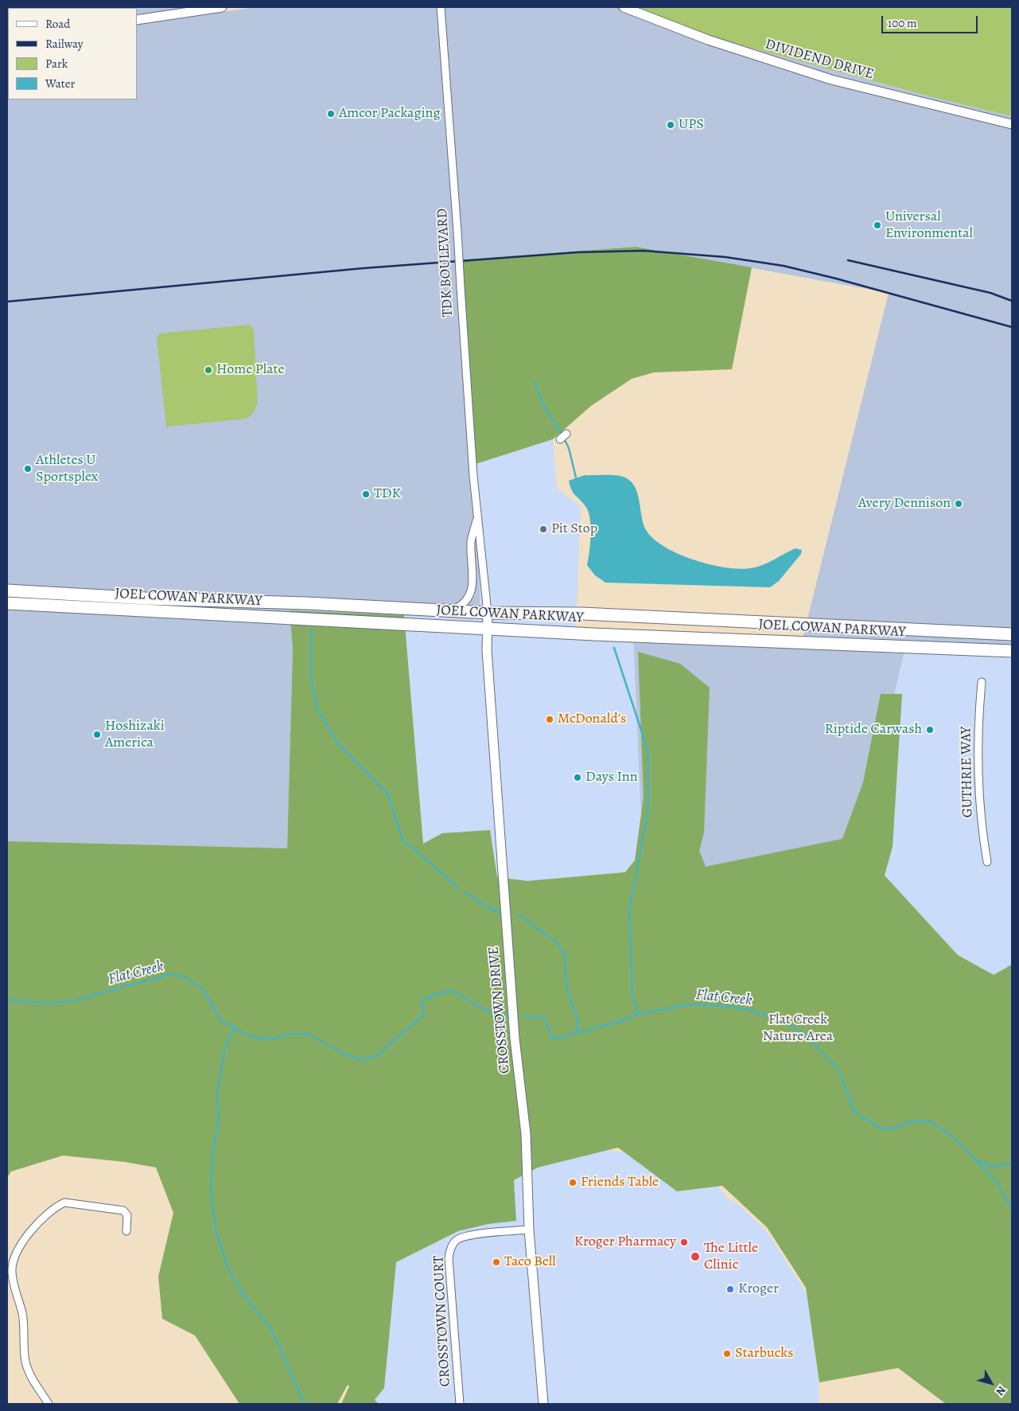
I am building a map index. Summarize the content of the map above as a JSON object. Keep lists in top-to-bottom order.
{
  "streets": {
    "main road": ["JOEL COWAN PARKWAY"],
    "street": [
      "DIVIDEND DRIVE",
      "TDK BOULEVARD",
      "GUTHRIE WAY",
      "CROSSTOWN DRIVE",
      "CROSSTOWN COURT"
    ]
  },
  "crossings": [
    ["TDK BOULEVARD", "JOEL COWAN PARKWAY"],
    ["TDK BOULEVARD", "CROSSTOWN DRIVE"],
    ["JOEL COWAN PARKWAY", "CROSSTOWN DRIVE"],
    ["CROSSTOWN DRIVE", "CROSSTOWN COURT"]
  ],
  "water": ["Flat Creek"],
  "parks": ["Flat Creek Nature Area"],
  "places": [
    "Amcor Packaging",
    "UPS",
    "Universal Environmental",
    "Home Plate",
    "Athletes U Sportsplex",
    "TDK",
    "Avery Dennison",
    "Pit Stop",
    "McDonald's",
    "Riptide Carwash",
    "Hoshizaki America",
    "Days Inn",
    "Friends Table",
    "Kroger Pharmacy",
    "The Little Clinic",
    "Taco Bell",
    "Kroger",
    "Starbucks"
  ],
  "legend": [
    "Road",
    "Railway",
    "Park",
    "Water"
  ],
  "scale_bar": "100 m",
  "north": "bottom right"
}
